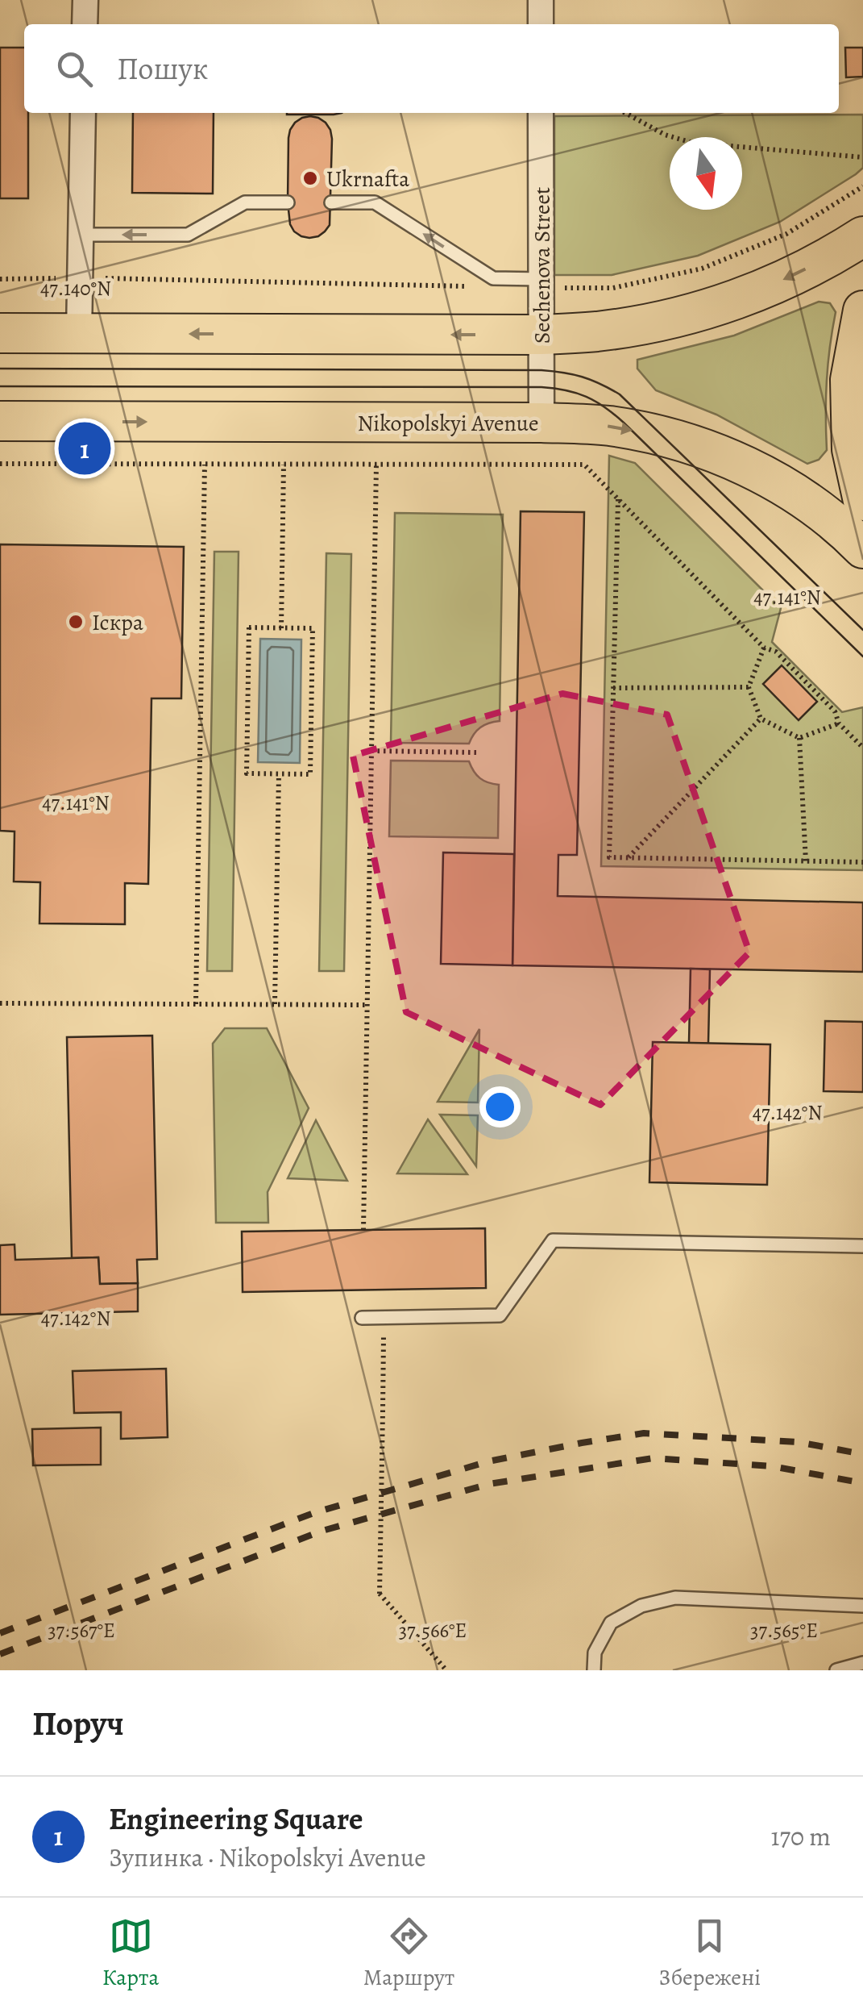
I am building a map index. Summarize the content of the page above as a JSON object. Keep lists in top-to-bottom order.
{
  "streets": {
    "main road": ["Nikopolskyi Avenue"],
    "street": ["Sechenova Street"]
  },
  "crossings": [
    ["Sechenova Street", "Nikopolskyi Avenue"]
  ],
  "places": ["Ukrnafta", "Іскра"],
  "north": "bottom",
  "page": {
    "search": "Пошук",
    "pins": "1",
    "heading": "Поруч",
    "list": [
      {
        "mark": "1",
        "name": "Engineering Square",
        "note": "Зупинка · Nikopolskyi Avenue",
        "value": "170 m"
      }
    ],
    "nav": ["Карта", "Маршрут", "Збережені"]
  },
  "coordinates": [
    "47.140°N",
    "47.141°N",
    "47.142°N",
    "37.567°E",
    "37.566°E",
    "37.565°E"
  ]
}
